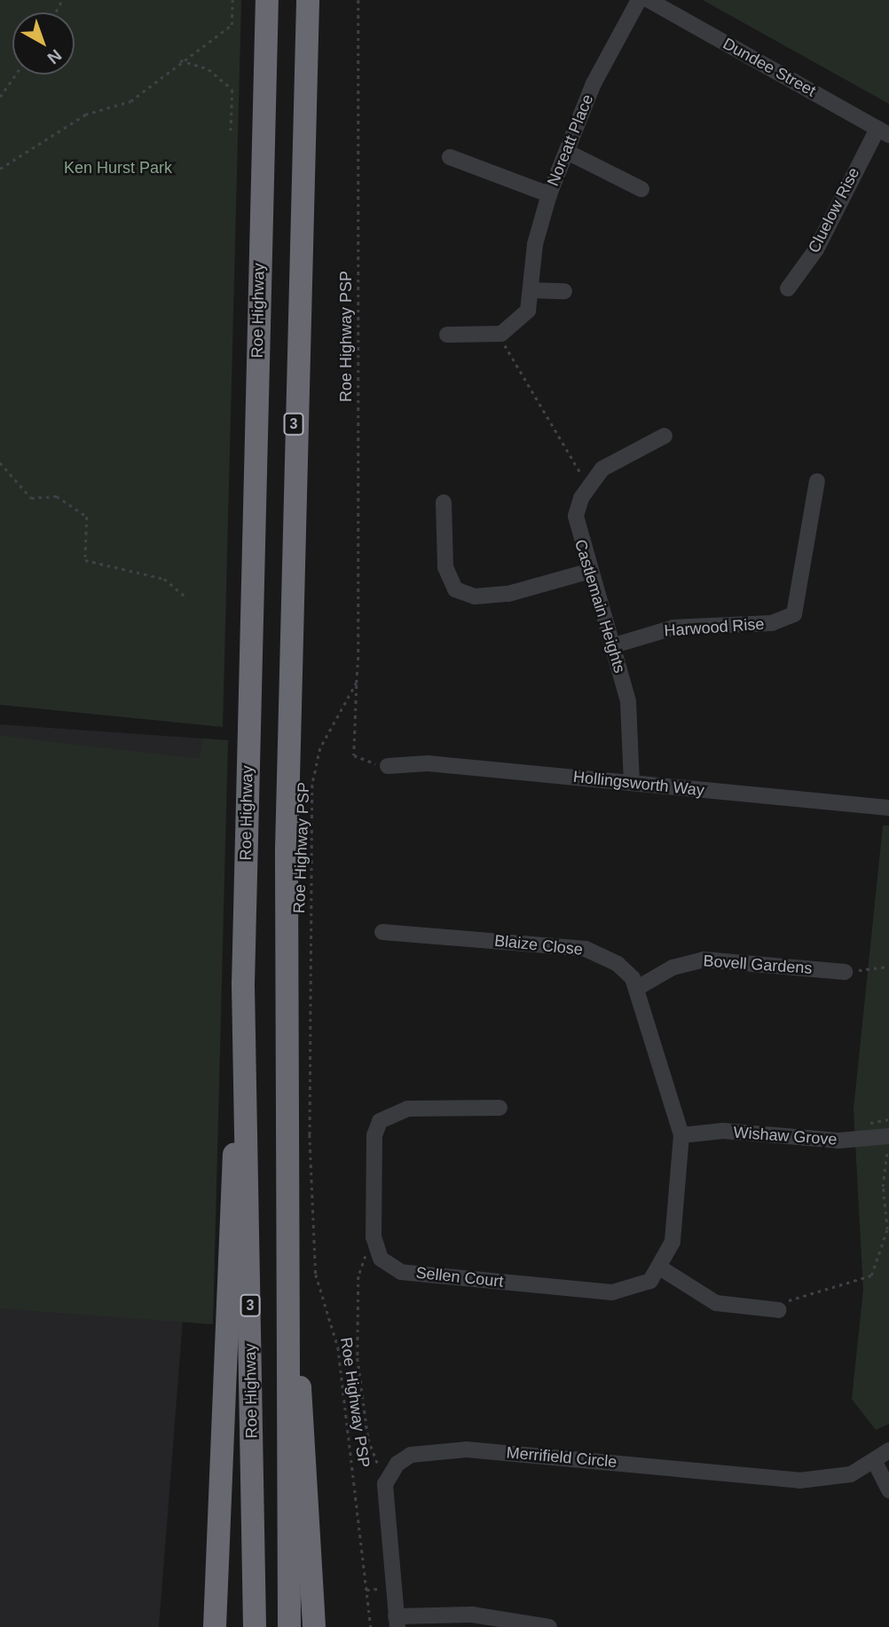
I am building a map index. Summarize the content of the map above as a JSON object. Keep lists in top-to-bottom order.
{
  "streets": {
    "highway": ["Roe Highway", "3"],
    "street": [
      "Dundee Street",
      "Noreatt Place",
      "Cluelow Rise",
      "Castlemain Heights",
      "Harwood Rise",
      "Hollingsworth Way",
      "Blaize Close",
      "Bovell Gardens",
      "Wishaw Grove",
      "Sellen Court",
      "Merrifield Circle"
    ],
    "path": ["Roe Highway PSP"]
  },
  "crossings": [
    ["Dundee Street", "Cluelow Rise"],
    ["Castlemain Heights", "Harwood Rise"],
    ["Castlemain Heights", "Hollingsworth Way"],
    ["Blaize Close", "Bovell Gardens"],
    ["Blaize Close", "Wishaw Grove"]
  ],
  "parks": ["Ken Hurst Park"],
  "north": "bottom right"
}
